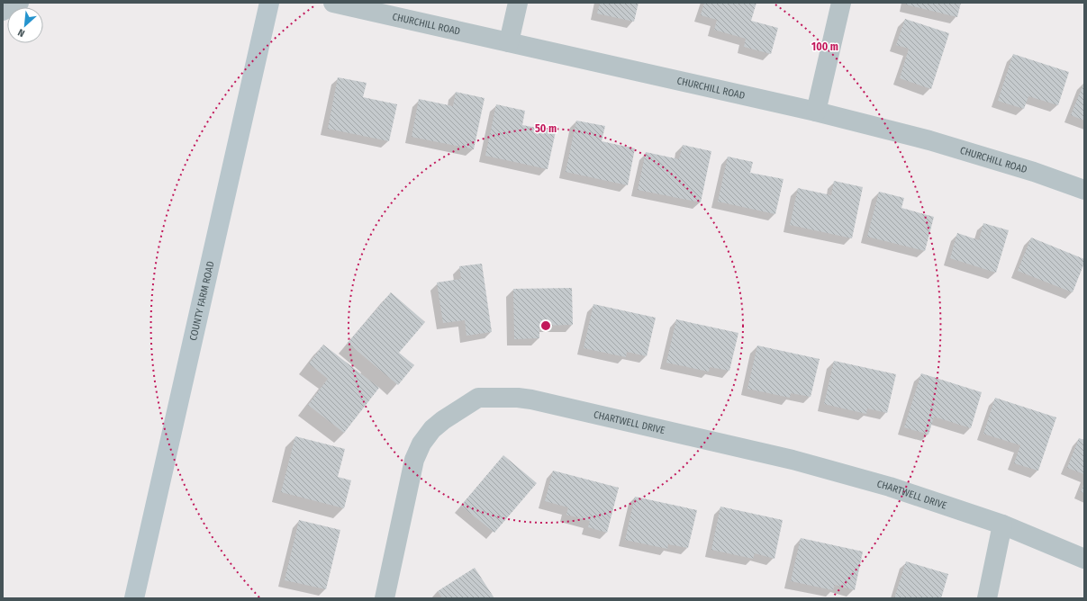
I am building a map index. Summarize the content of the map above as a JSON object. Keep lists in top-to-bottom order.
{
  "streets": {
    "main road": ["COUNTY FARM ROAD"],
    "street": ["CHURCHILL ROAD", "CHARTWELL DRIVE"]
  },
  "north": "bottom left",
  "rings": ["100 m", "50 m"]
}
